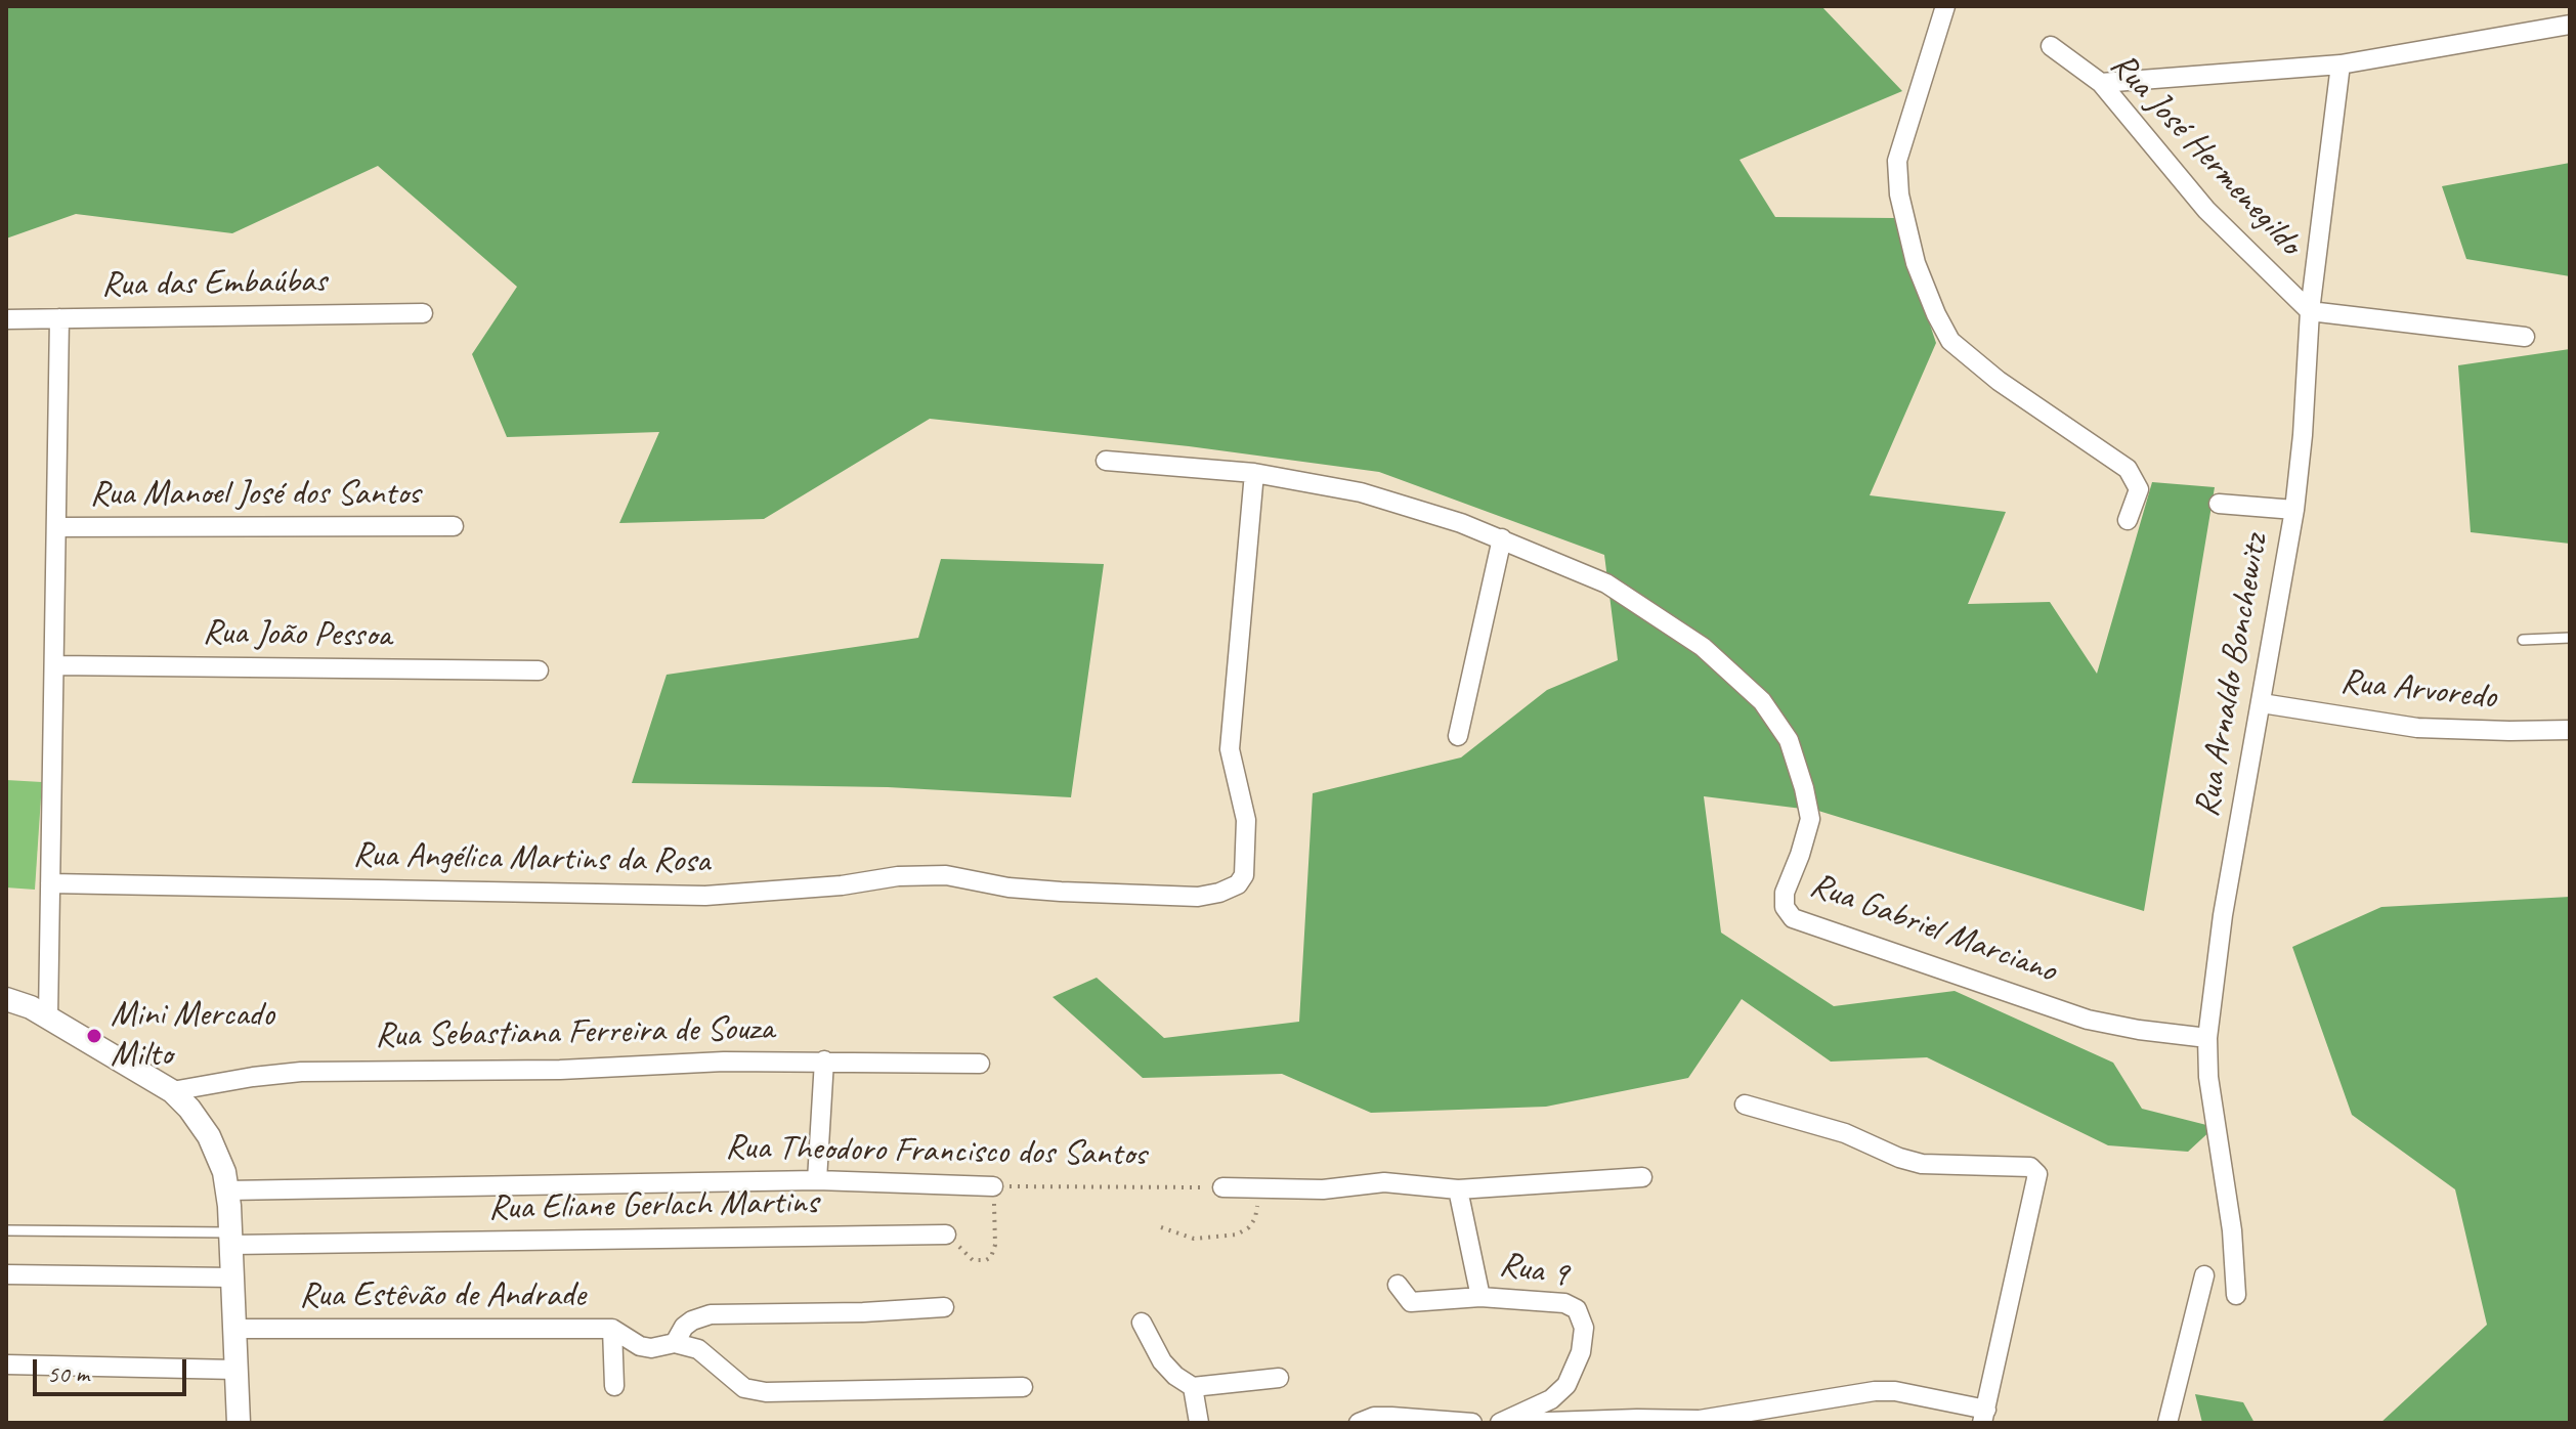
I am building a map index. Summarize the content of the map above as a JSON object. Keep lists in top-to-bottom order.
{
  "streets": {
    "street": [
      "Rua José Hermenegildo",
      "Rua das Embaúbas",
      "Rua Manoel José dos Santos",
      "Rua João Pessoa",
      "Rua Arnaldo Bonchewitz",
      "Rua Arvoredo",
      "Rua Angélica Martins da Rosa",
      "Rua Gabriel Marciano",
      "Rua Sebastiana Ferreira de Souza",
      "Rua Theodoro Francisco dos Santos",
      "Rua Eliane Gerlach Martins",
      "Rua 9",
      "Rua Estêvão de Andrade"
    ]
  },
  "crossings": [
    ["Rua José Hermenegildo", "Rua Arnaldo Bonchewitz"],
    ["Rua Arnaldo Bonchewitz", "Rua Arvoredo"],
    ["Rua Arnaldo Bonchewitz", "Rua Gabriel Marciano"],
    ["Rua Angélica Martins da Rosa", "Rua Gabriel Marciano"]
  ],
  "places": ["Mini Mercado Milto"],
  "scale_bar": "50 m"
}
